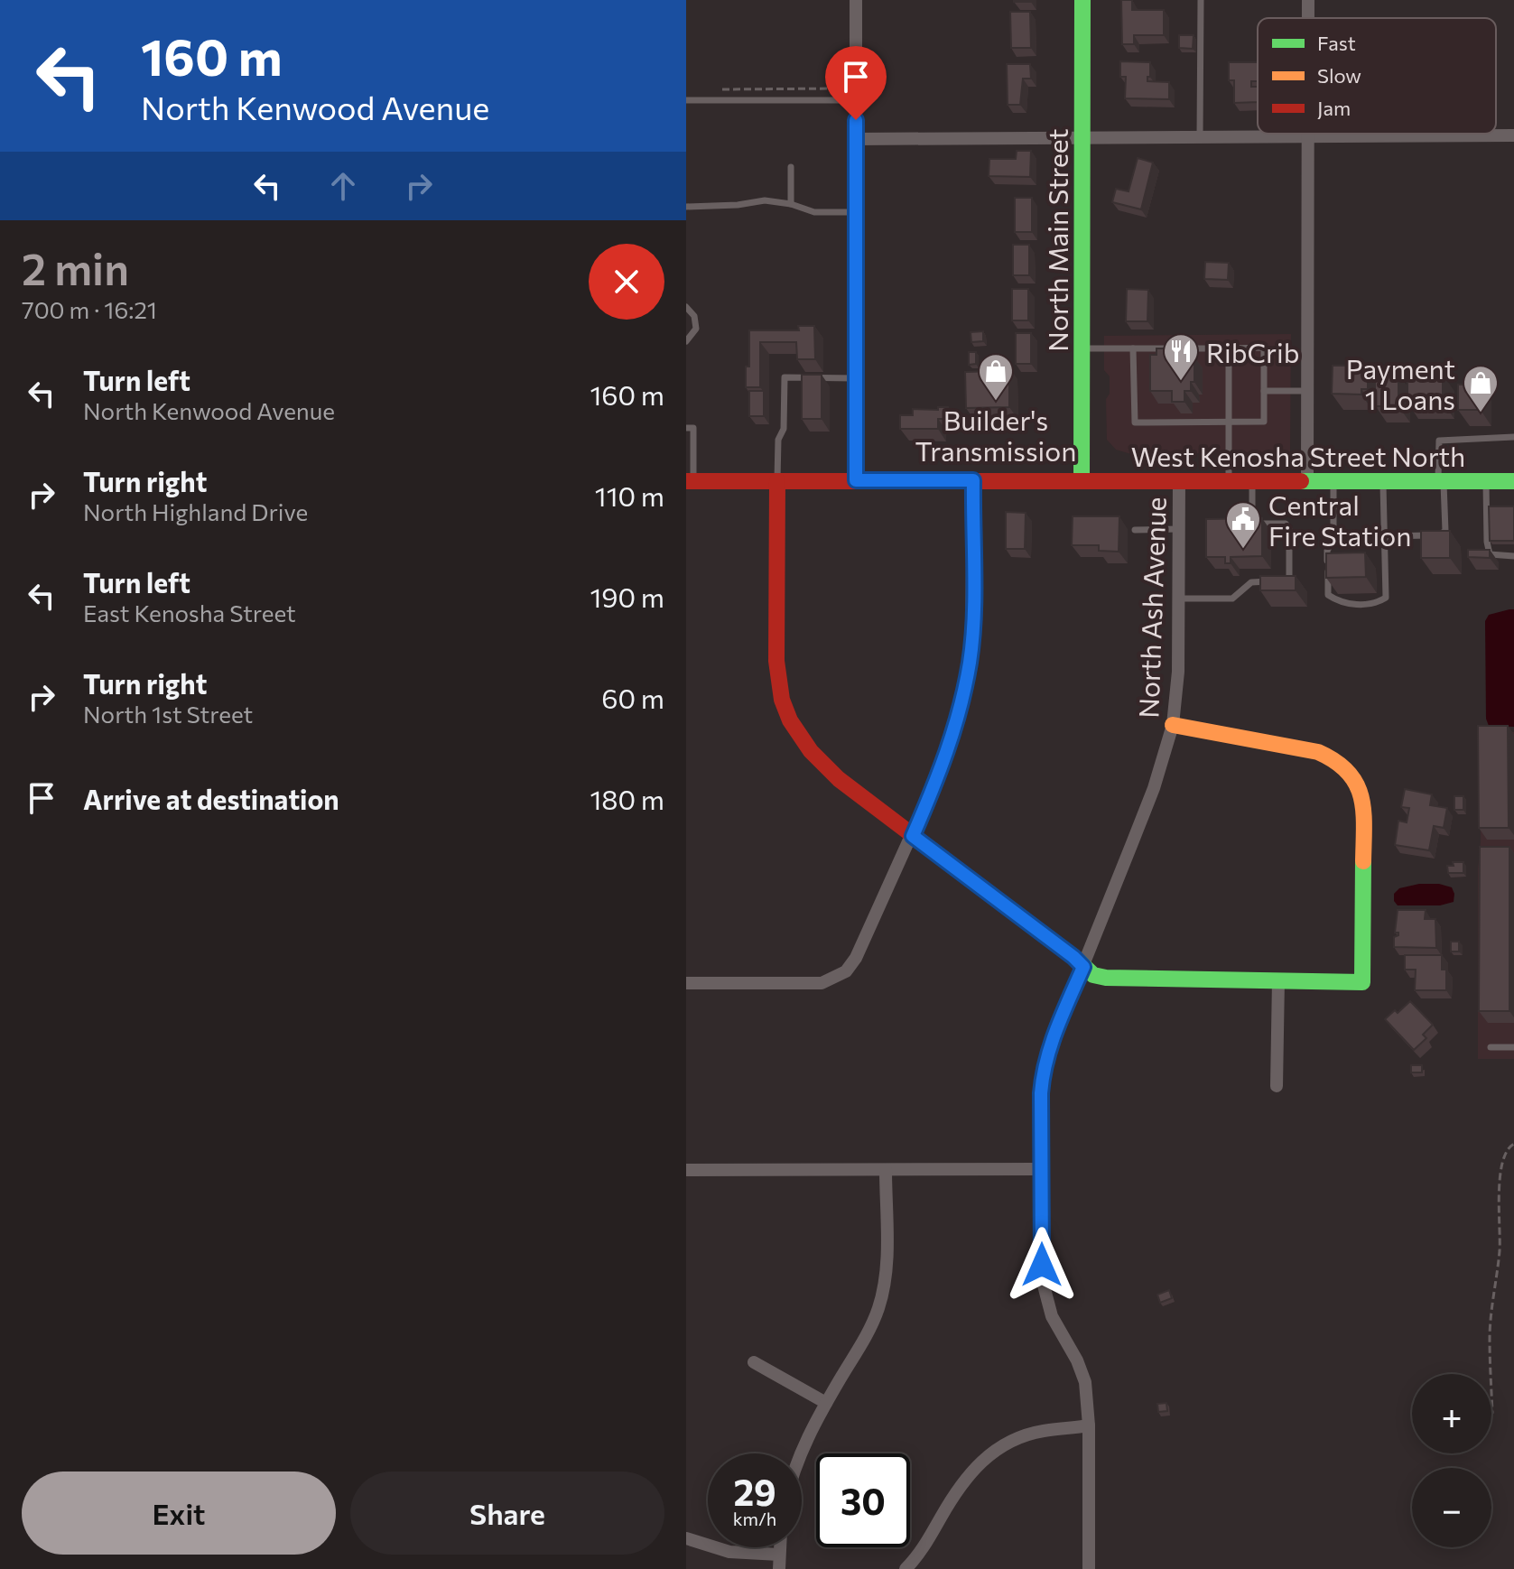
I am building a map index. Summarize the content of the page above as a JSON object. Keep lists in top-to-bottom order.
{
  "streets": {
    "main road": ["North Main Street", "West Kenosha Street North"],
    "street": ["North Ash Avenue"]
  },
  "crossings": [
    ["North Main Street", "West Kenosha Street North"],
    ["West Kenosha Street North", "North Ash Avenue"]
  ],
  "places": {
    "restaurant": ["RibCrib"],
    "shop": ["Builder's Transmission", "Payment 1 Loans"],
    "public building": ["Central Fire Station"]
  },
  "legend": ["Fast", "Slow", "Jam"],
  "page": {
    "turn": ["160 m", "North Kenwood Avenue"],
    "heading": ["2 min", "700 m · 16:21"],
    "list": [
      {
        "name": "Turn left",
        "note": "North Kenwood Avenue",
        "value": "160 m"
      },
      {
        "name": "Turn right",
        "note": "North Highland Drive",
        "value": "110 m"
      },
      {
        "name": "Turn left",
        "note": "East Kenosha Street",
        "value": "190 m"
      },
      {
        "name": "Turn right",
        "note": "North 1st Street",
        "value": "60 m"
      },
      {
        "name": "Arrive at destination",
        "value": "180 m"
      }
    ],
    "map_buttons": ["+", "−"],
    "speed": "29 km/h",
    "limit": "30",
    "buttons": ["Exit", "Share"]
  }
}
